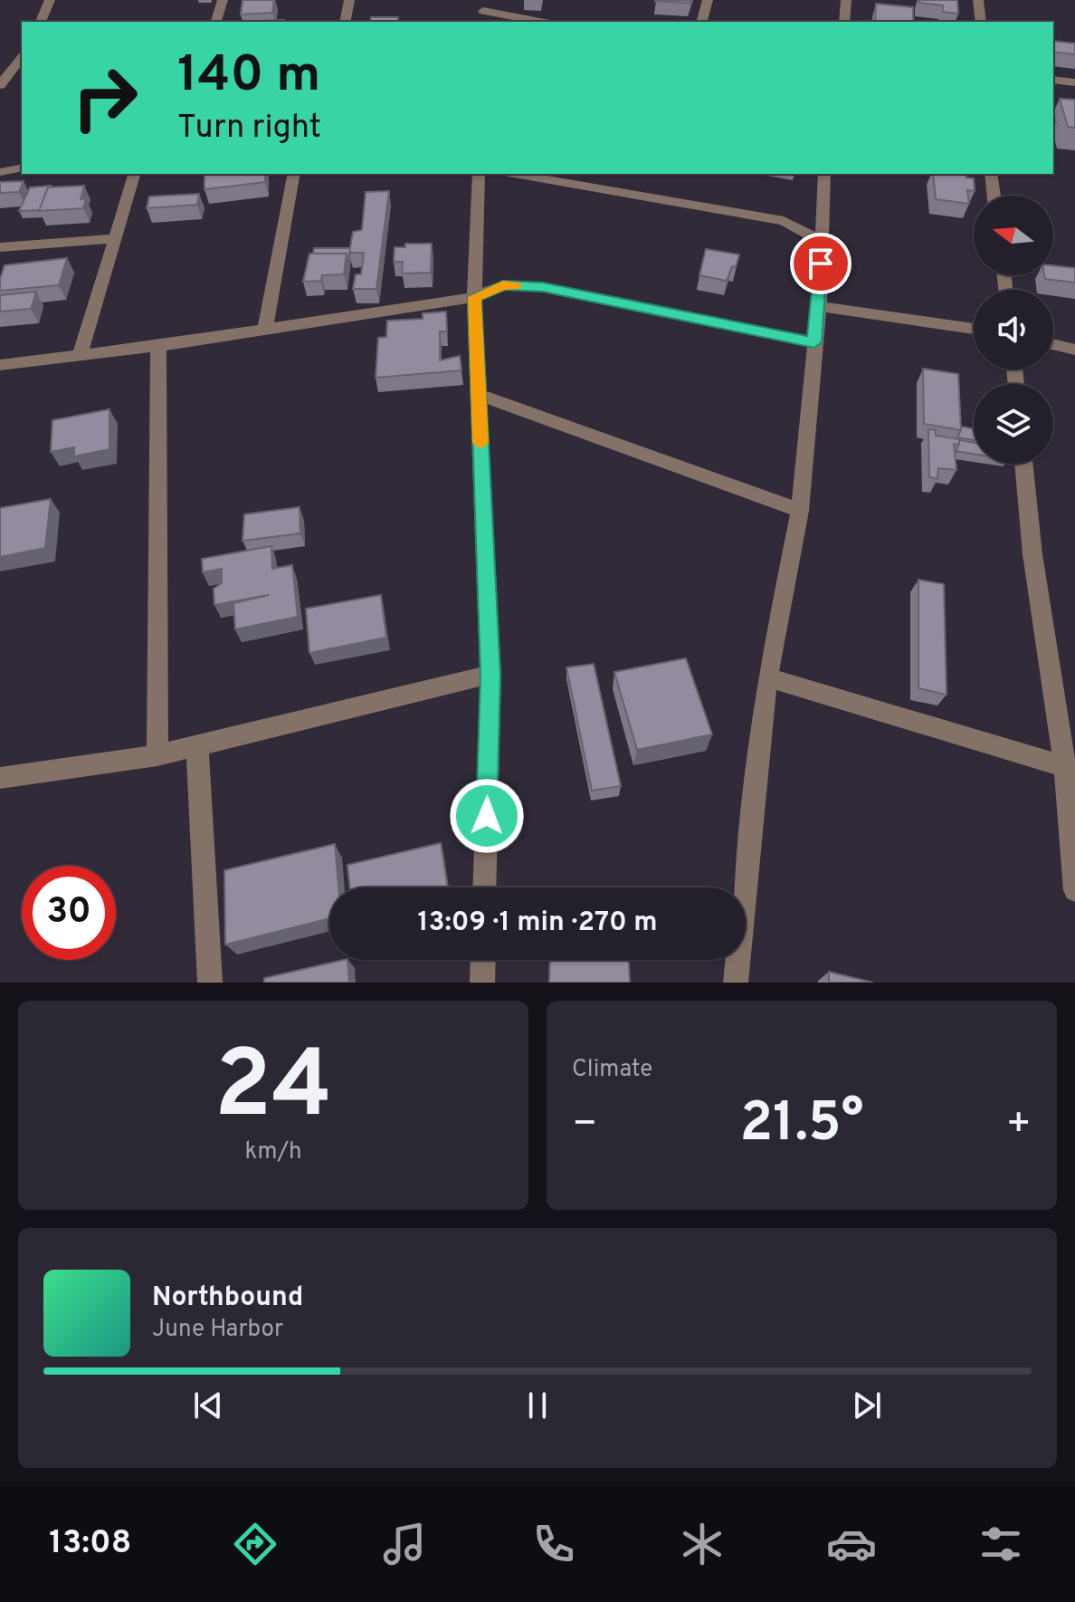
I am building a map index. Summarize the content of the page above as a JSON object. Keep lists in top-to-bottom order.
{
  "north": "left",
  "page": {
    "turn": ["140 m", "Turn right"],
    "limit": "30",
    "trip": "13:09 · 1 min · 270 m",
    "tile": [
      ["24", "km/h"],
      "Climate"
    ],
    "heat": ["−", "21.5°", "+"],
    "song": ["Northbound", "June Harbor"],
    "tabs": "13:08"
  }
}
